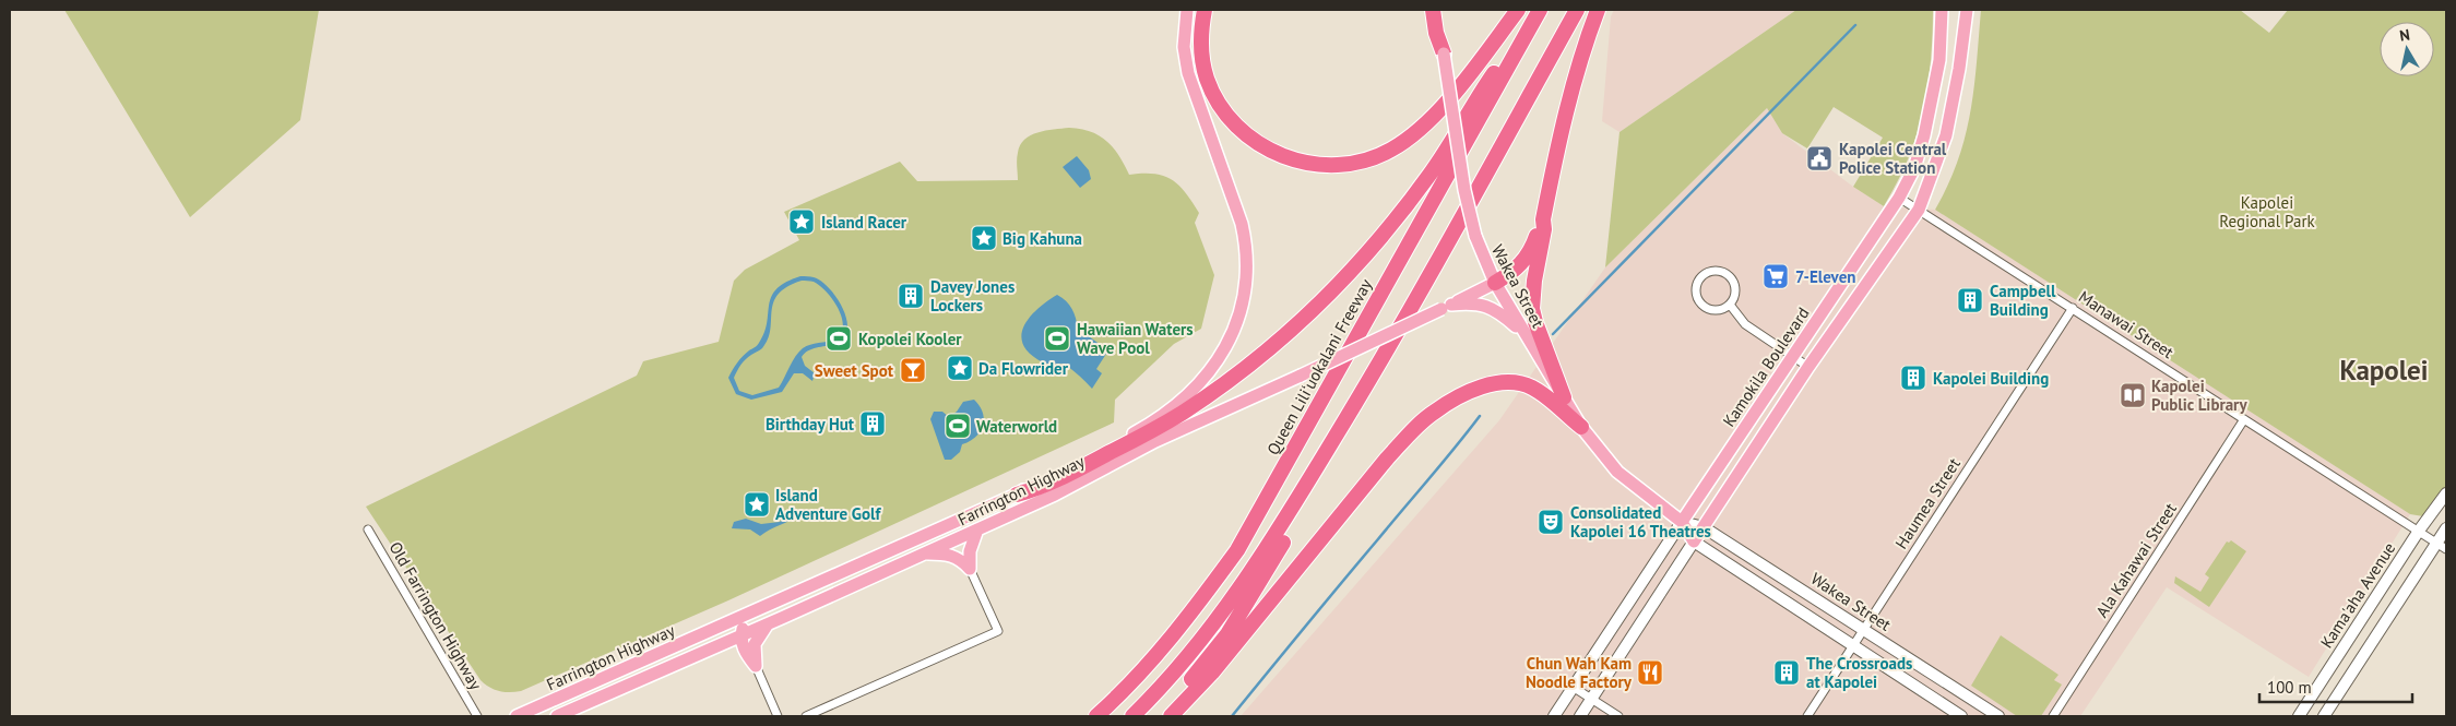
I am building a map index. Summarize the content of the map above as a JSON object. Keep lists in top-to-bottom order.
{
  "streets": {
    "highway": ["Queen Liliʻuokalani Freeway"],
    "main road": ["Wakea Street", "Kamokila Boulevard", "Farrington Highway"],
    "street": [
      "Manawai Street",
      "Haumea Street",
      "Ala Kahawai Street",
      "Kama'aha Avenue",
      "Old Farrington Highway"
    ]
  },
  "crossings": [
    ["Wakea Street", "Kamokila Boulevard"],
    ["Wakea Street", "Farrington Highway"],
    ["Wakea Street", "Haumea Street"],
    ["Manawai Street", "Kamokila Boulevard"],
    ["Manawai Street", "Haumea Street"],
    ["Manawai Street", "Ala Kahawai Street"],
    ["Manawai Street", "Kama'aha Avenue"]
  ],
  "districts": ["Kapolei"],
  "parks": ["Kapolei Regional Park"],
  "places": {
    "public building": ["Kapolei Central Police Station"],
    "place": [
      "Island Racer",
      "Big Kahuna",
      "Da Flowrider",
      "Island Adventure Golf"
    ],
    "supermarket": ["7-Eleven"],
    "building": [
      "Davey Jones Lockers",
      "Campbell Building",
      "Kapolei Building",
      "Birthday Hut",
      "The Crossroads at Kapolei"
    ],
    "sports": ["Kopolei Kooler", "Hawaiian Waters Wave Pool", "Waterworld"],
    "bar": ["Sweet Spot"],
    "library": ["Kapolei Public Library"],
    "theatre": ["Consolidated Kapolei 16 Theatres"],
    "restaurant": ["Chun Wah Kam Noodle Factory"]
  },
  "scale_bar": "100 m",
  "north": "top"
}
